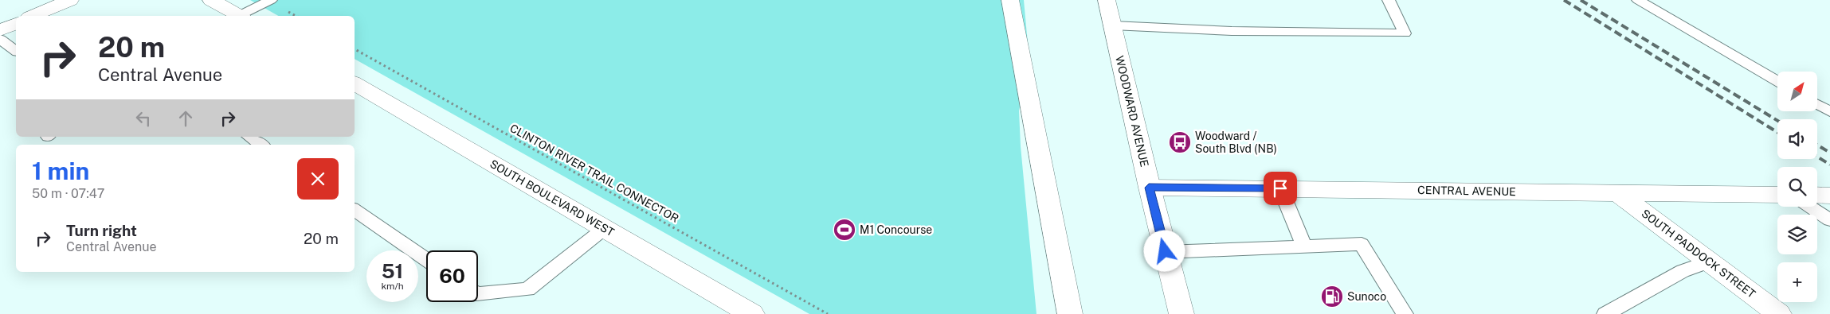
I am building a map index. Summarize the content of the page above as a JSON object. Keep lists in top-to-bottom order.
{
  "streets": {
    "street": [
      "WOODWARD AVENUE",
      "CENTRAL AVENUE",
      "SOUTH BOULEVARD WEST",
      "SOUTH PADDOCK STREET"
    ],
    "path": ["CLINTON RIVER TRAIL CONNECTOR"]
  },
  "crossings": [
    ["WOODWARD AVENUE", "CENTRAL AVENUE"],
    ["CENTRAL AVENUE", "SOUTH PADDOCK STREET"]
  ],
  "places": {
    "bus stop": ["Woodward / South Blvd (NB)"],
    "sports": ["M1 Concourse"],
    "fuel station": ["Sunoco"]
  },
  "north": "top right",
  "page": {
    "turn": ["20 m", "Central Avenue"],
    "map_buttons": "+",
    "heading": ["1 min", "50 m · 07:47"],
    "list": [
      {
        "name": "Turn right",
        "note": "Central Avenue",
        "value": "20 m"
      }
    ],
    "speed": "51 km/h",
    "limit": "60"
  }
}
